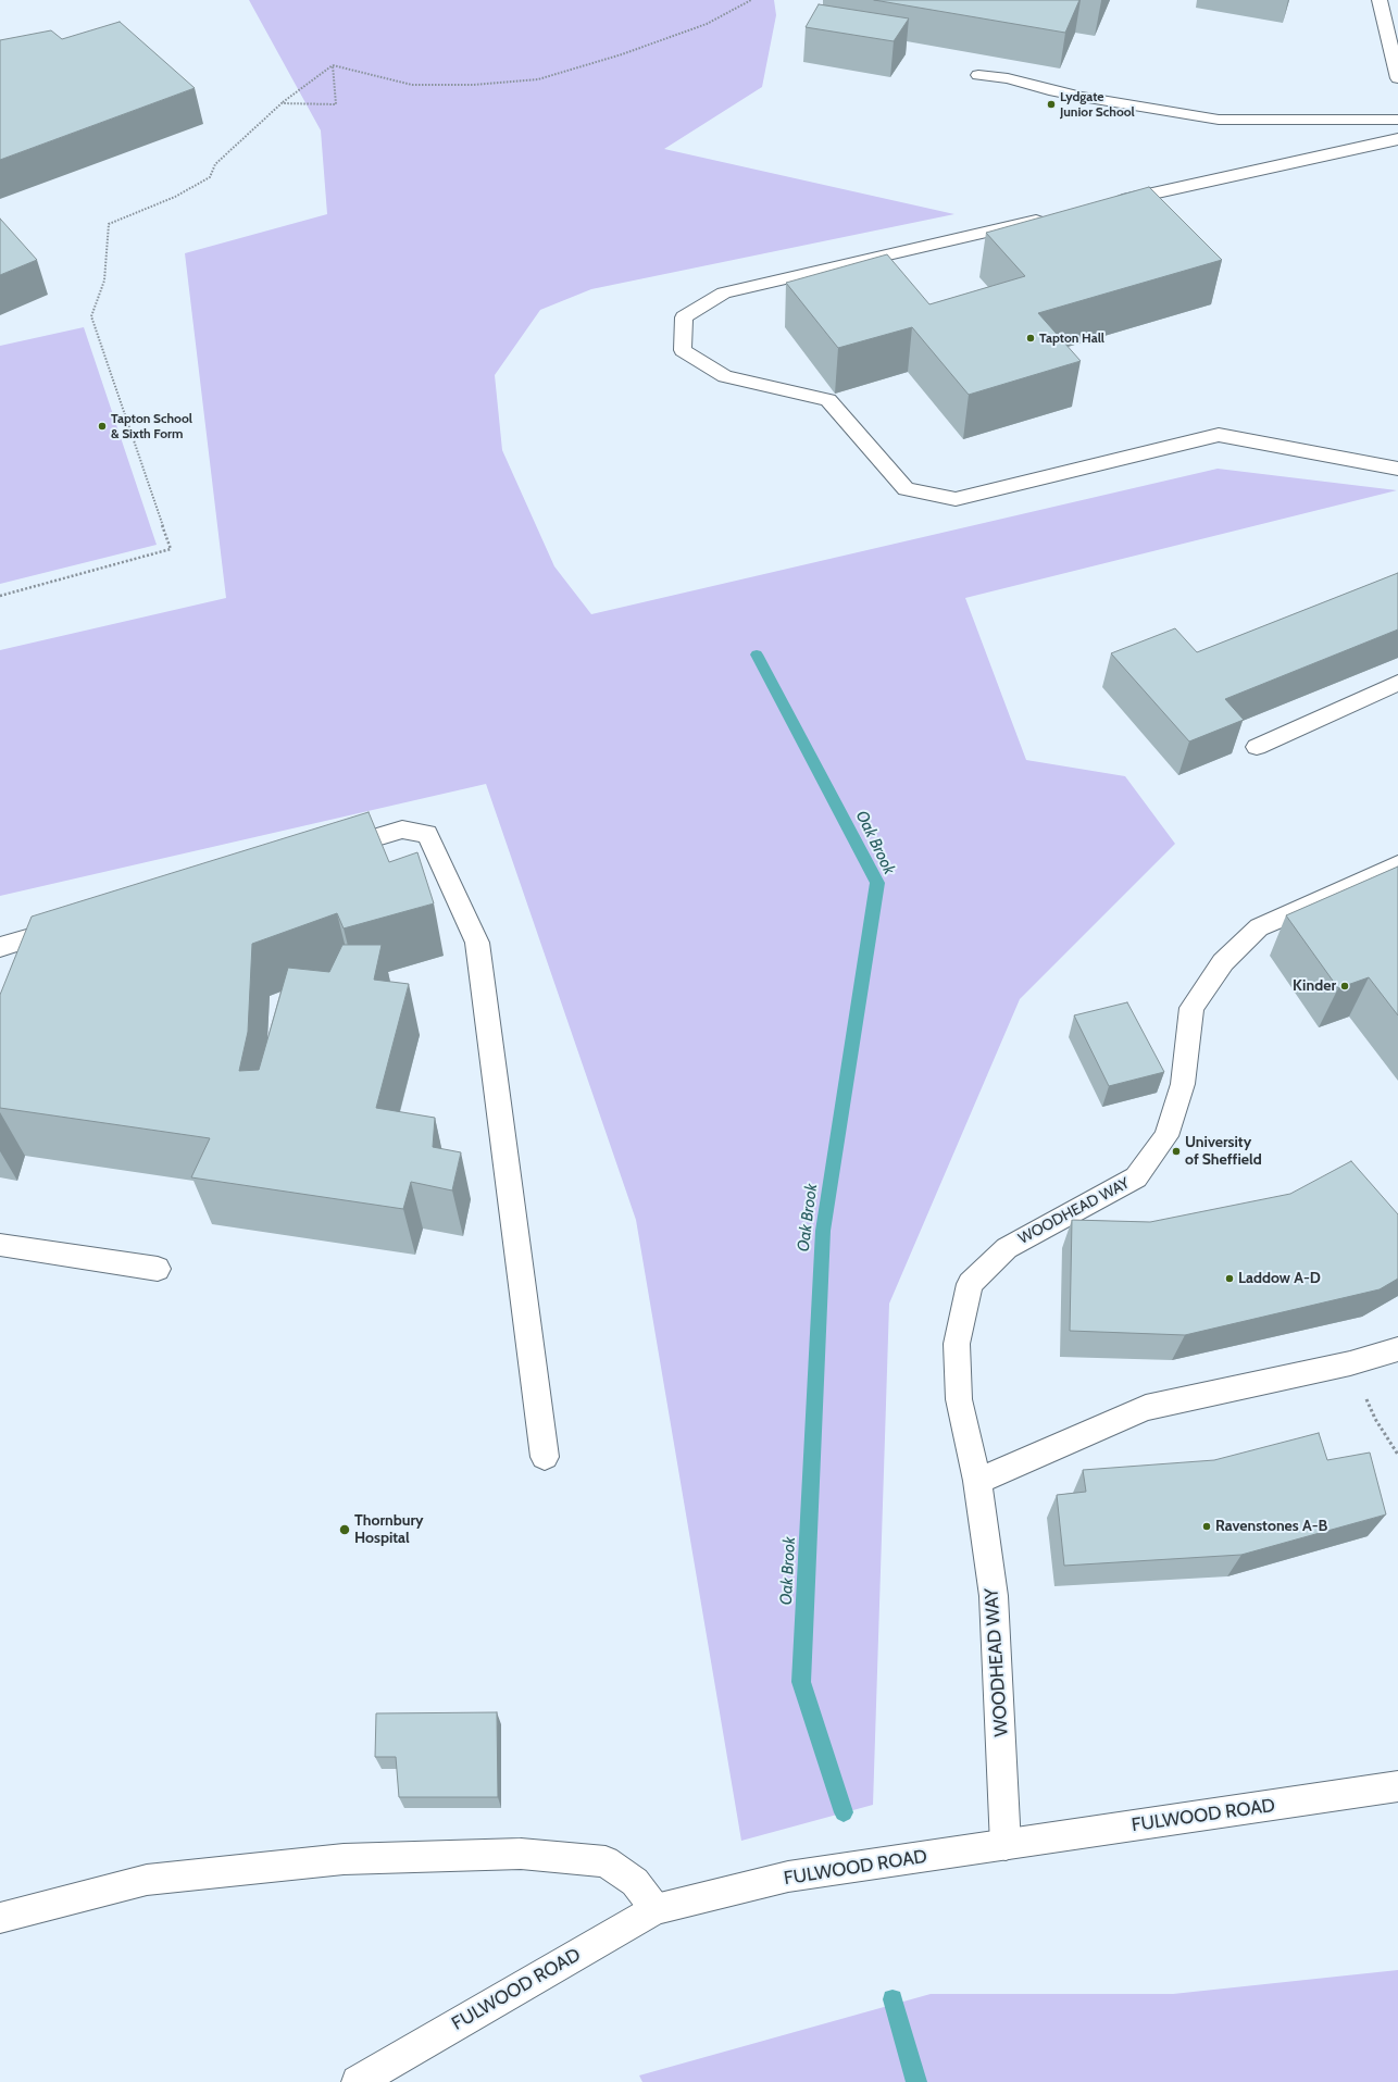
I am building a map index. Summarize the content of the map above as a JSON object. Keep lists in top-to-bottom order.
{
  "streets": {
    "street": ["WOODHEAD WAY", "FULWOOD ROAD"]
  },
  "crossings": [
    ["WOODHEAD WAY", "FULWOOD ROAD"]
  ],
  "water": ["Oak Brook"],
  "places": [
    "Lydgate Junior School",
    "Tapton Hall",
    "Tapton School & Sixth Form",
    "Kinder",
    "University of Sheffield",
    "Laddow A-D",
    "Ravenstones A-B",
    "Thornbury Hospital"
  ]
}
